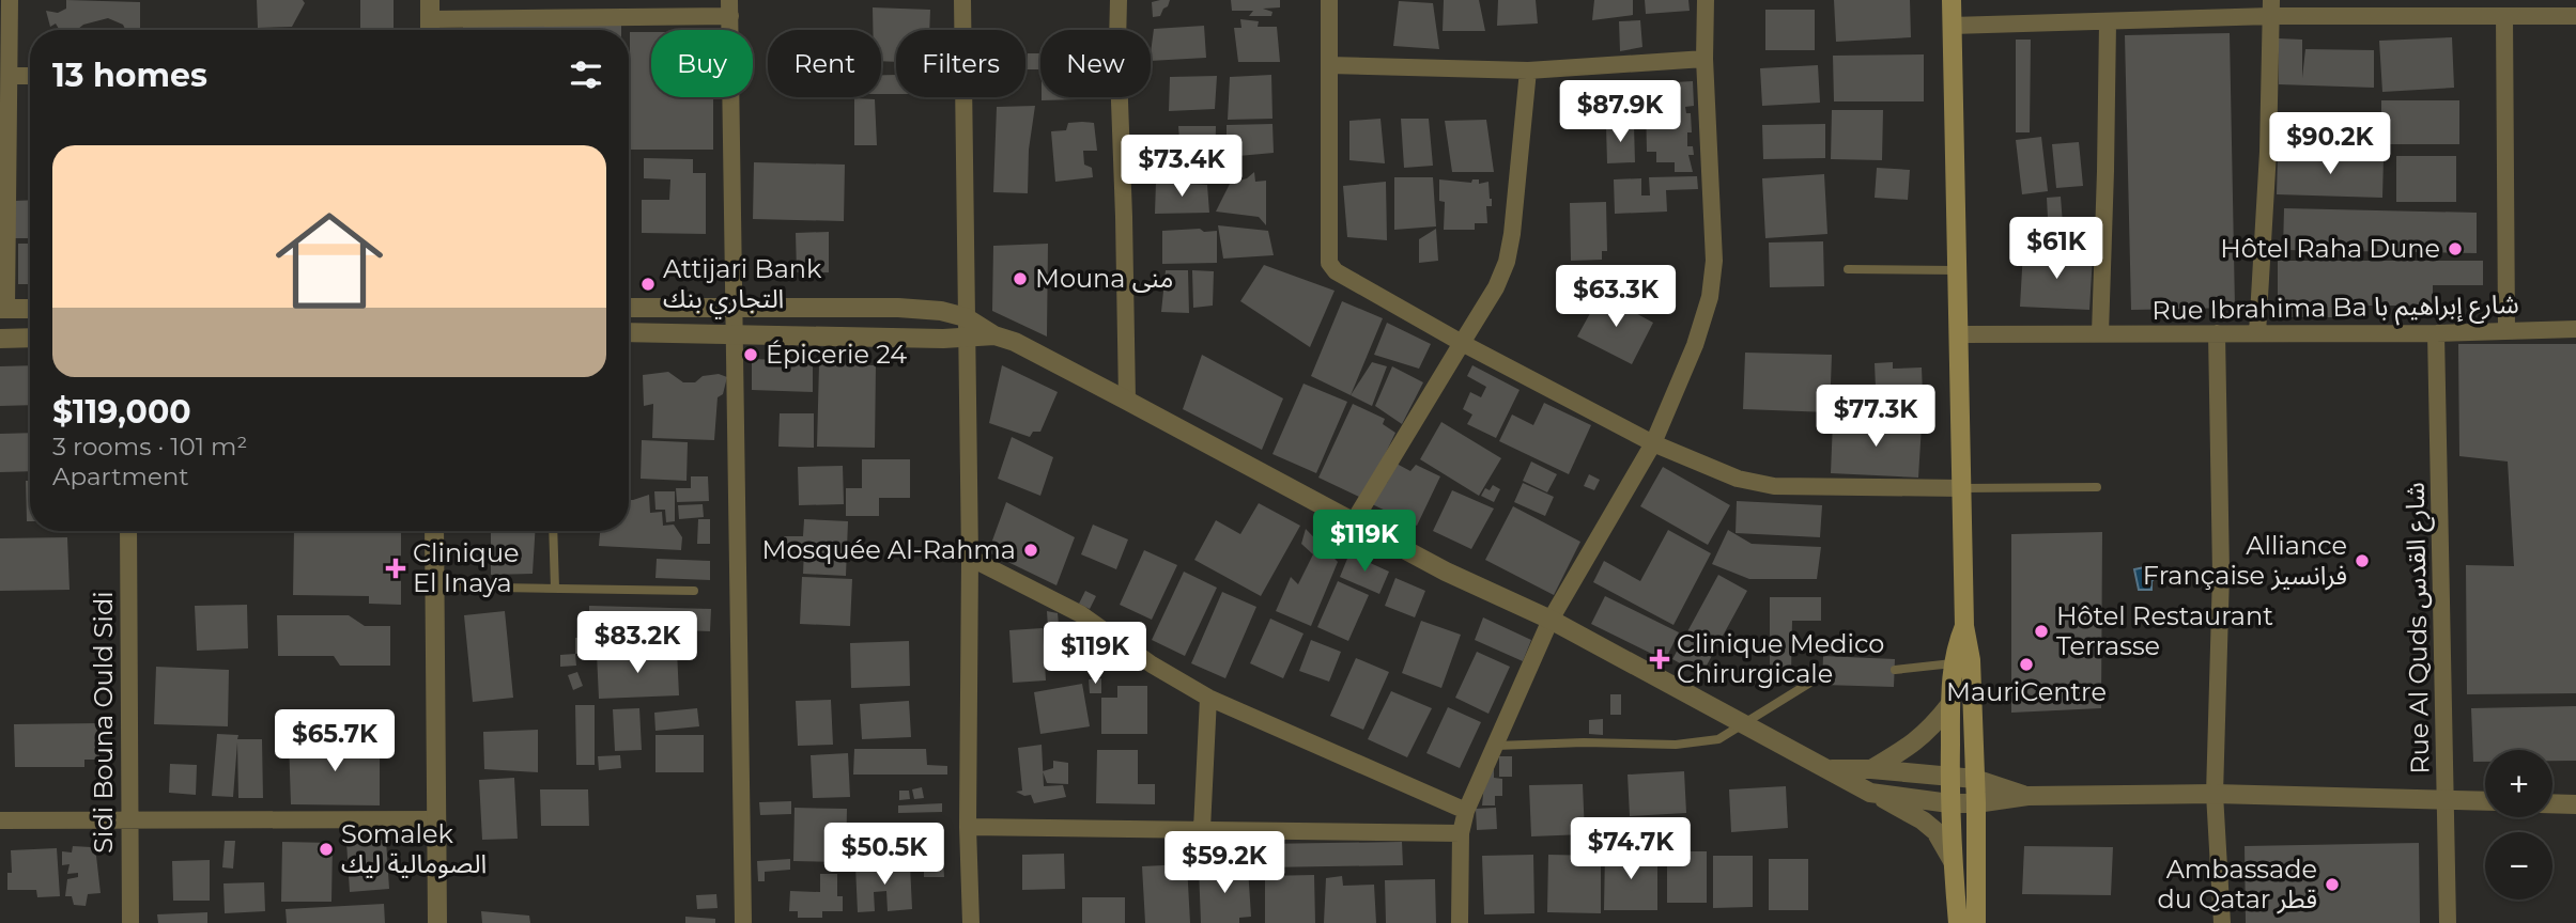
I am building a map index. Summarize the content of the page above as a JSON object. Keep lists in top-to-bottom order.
{
  "streets": {
    "street": ["Rue Ibrahima Ba شارع إبراهيم با", "Rue Al Quds شارع القدس", "Sidi Bouna Ould Sidi"]
  },
  "crossings": [
    ["Rue Ibrahima Ba شارع إبراهيم با", "Rue Al Quds شارع القدس"]
  ],
  "places": {
    "other": [
      "Hôtel Raha Dune",
      "Mouna منى",
      "Attijari Bank التجاري بنك",
      "Épicerie 24",
      "Mosquée Al-Rahma",
      "Alliance Française فرانسيز",
      "Hôtel Restaurant Terrasse",
      "MauriCentre",
      "Somalek الصومالية ليك",
      "Ambassade du Qatar قطر"
    ],
    "health": ["Clinique El Inaya", "Clinique Medico Chirurgicale"]
  },
  "page": {
    "chip": [
      "Buy",
      "Rent",
      "Filters",
      "New"
    ],
    "heading": "13 homes",
    "price": [
      "$87.9K",
      "$90.2K",
      "$73.4K",
      "$61K",
      "$63.3K",
      "$77.3K",
      "$119K",
      "$83.2K",
      "$119K",
      "$65.7K",
      "$74.7K",
      "$50.5K",
      "$59.2K"
    ],
    "list": [
      {
        "name": "$119,000",
        "note": "3 rooms · 101 m² · Apartment"
      }
    ],
    "map_buttons": ["+", "−"]
  }
}
